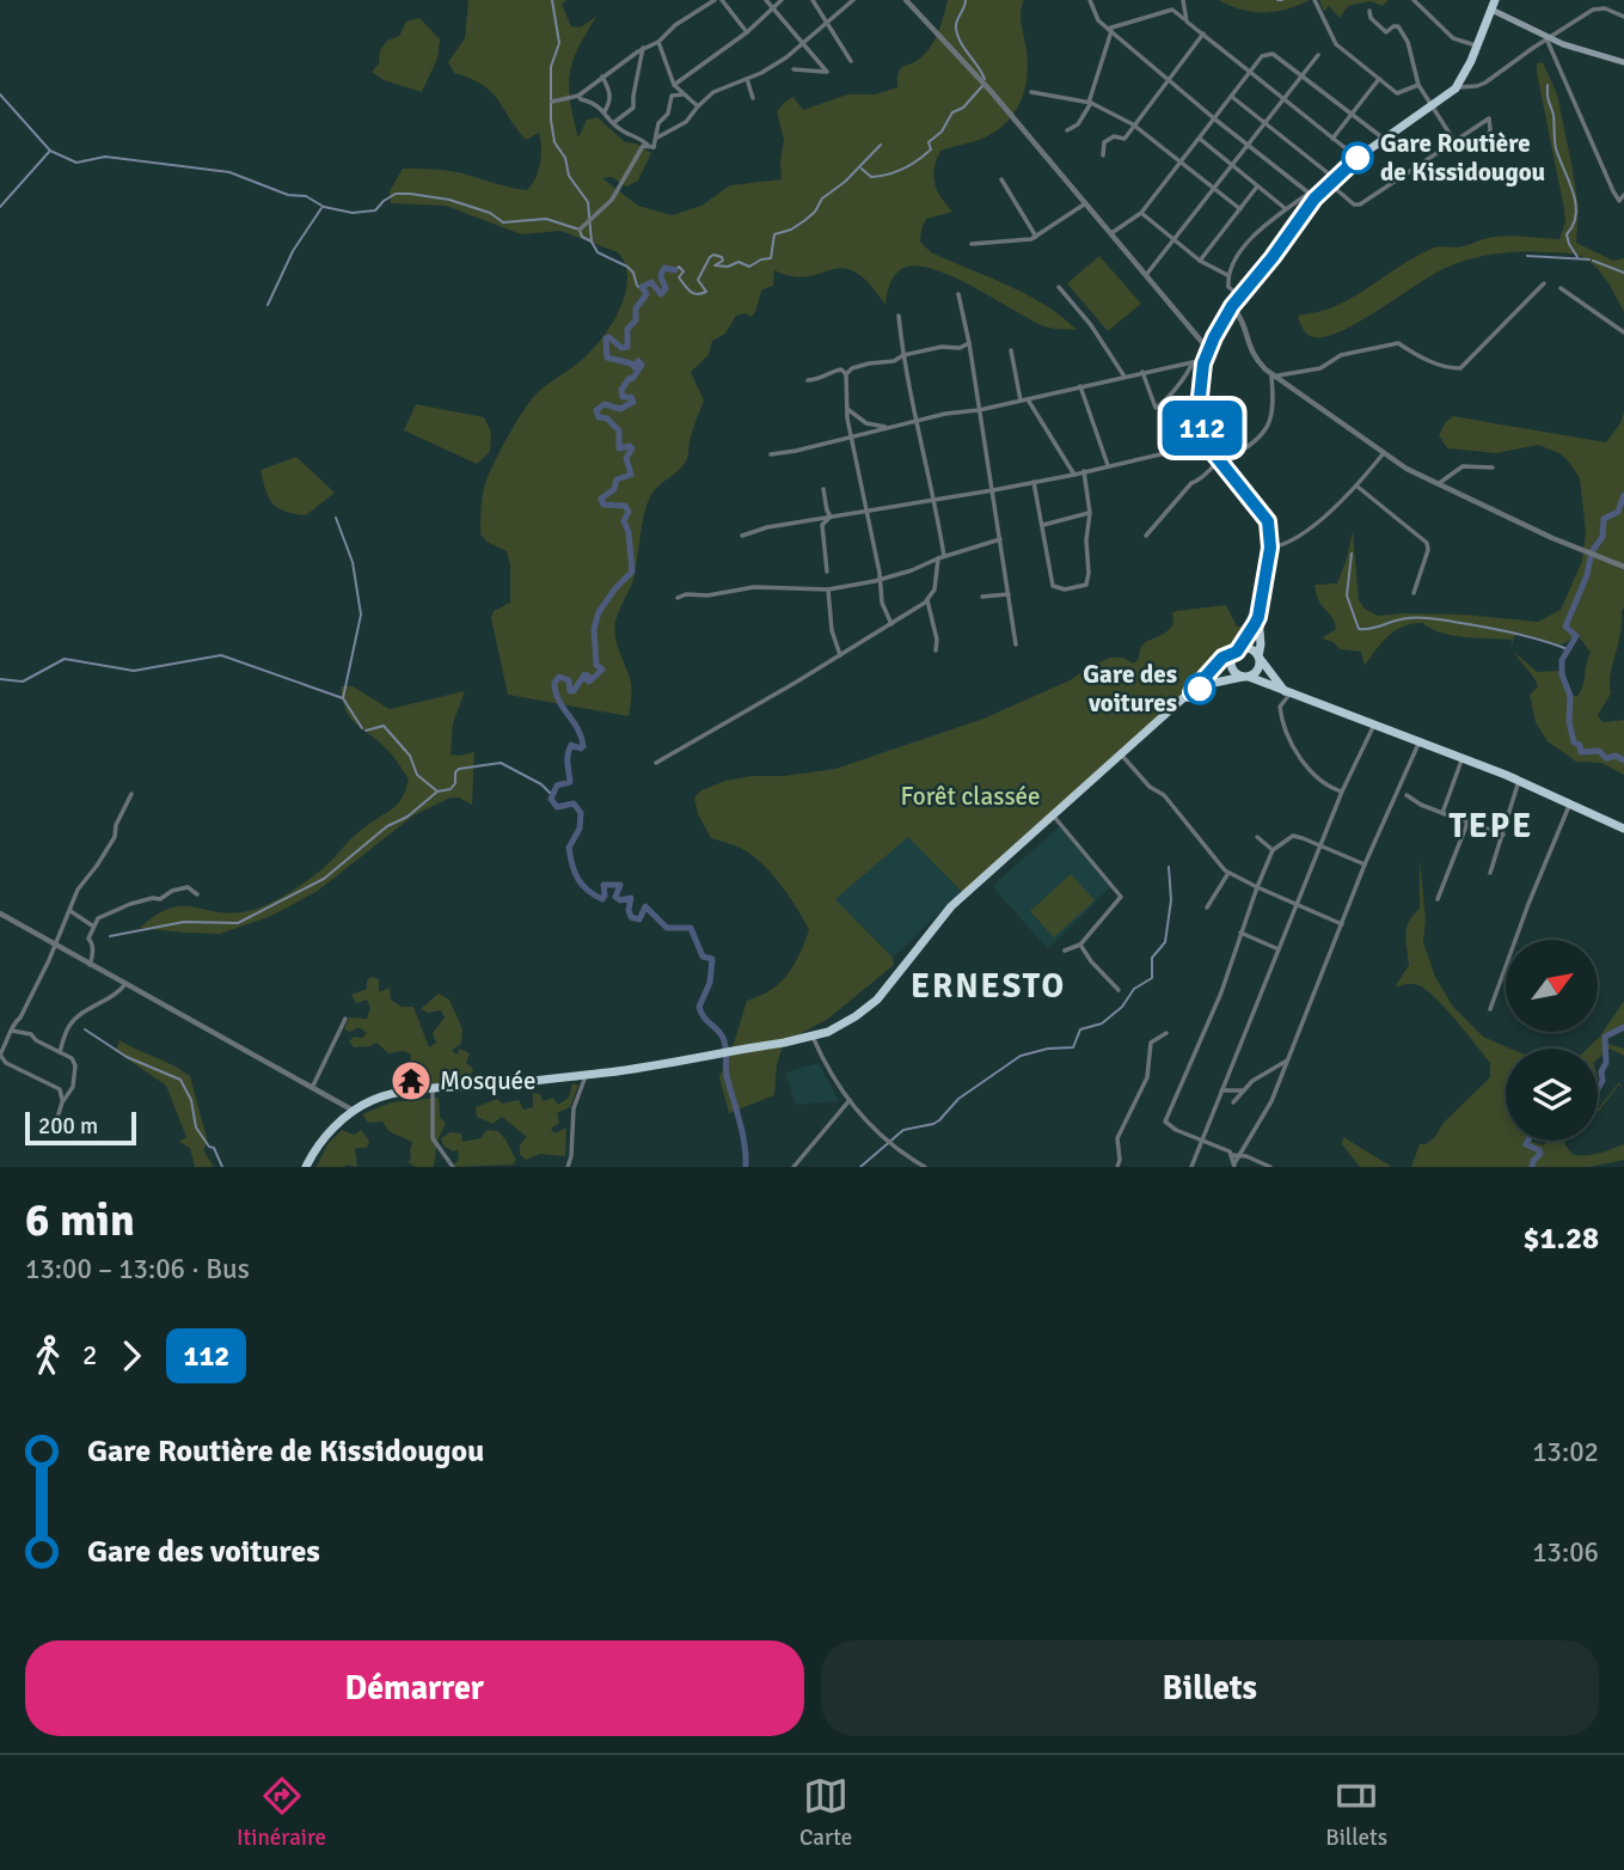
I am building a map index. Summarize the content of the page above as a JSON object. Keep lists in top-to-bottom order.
{
  "districts": ["TEPE", "ERNESTO"],
  "parks": ["Forêt classée"],
  "places": {
    "other": ["Gare Routière de Kissidougou", "Gare des voitures"],
    "temple": ["Mosquée"]
  },
  "lines": ["bus line 112"],
  "scale_bar": "200 m",
  "north": "top right",
  "page": {
    "on_map": "112",
    "scale": "200 m",
    "heading": ["6 min", "13:00 – 13:06 · Bus", "$1.28"],
    "legs": ["2", "112"],
    "list": [
      {
        "name": "Gare Routière de Kissidougou",
        "value": "13:02"
      },
      {
        "name": "Gare des voitures",
        "value": "13:06"
      }
    ],
    "buttons": ["Démarrer", "Billets"],
    "tabs": ["Itinéraire", "Carte", "Billets"]
  }
}
